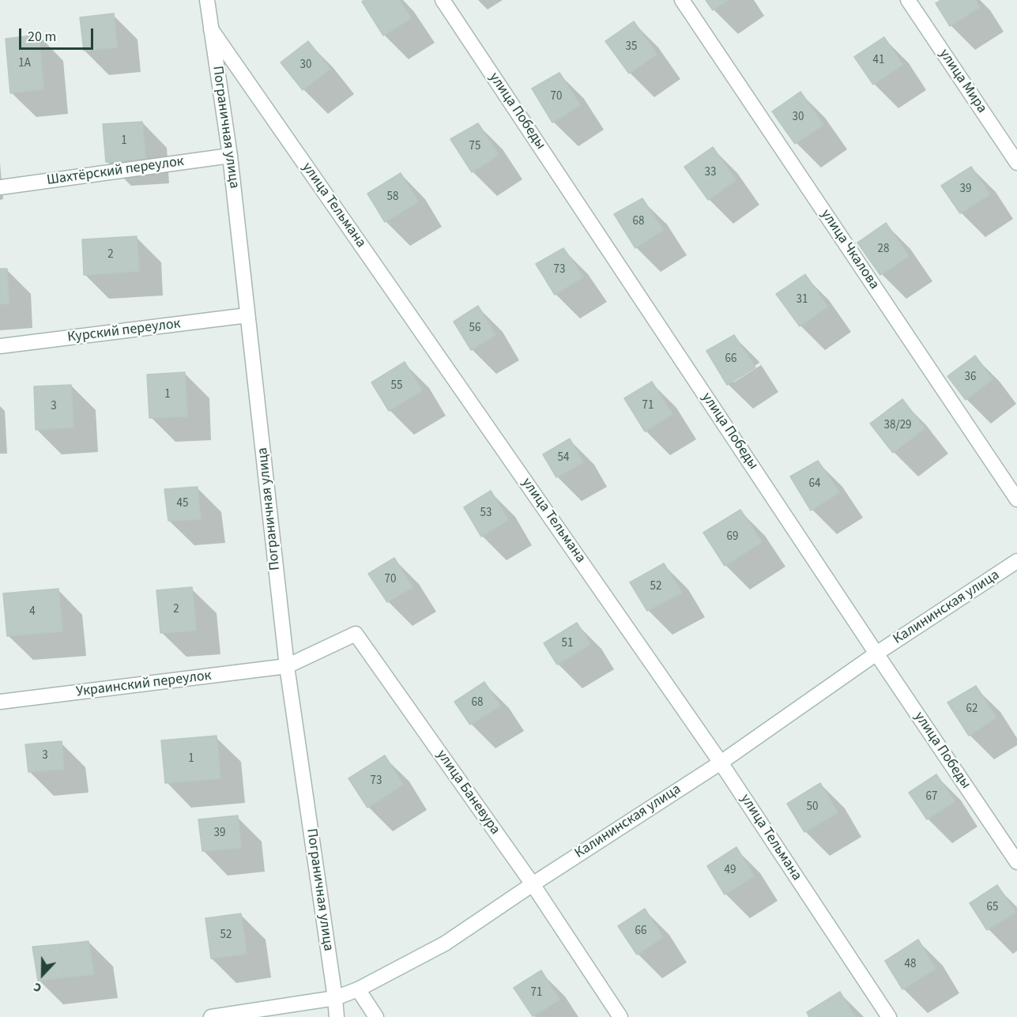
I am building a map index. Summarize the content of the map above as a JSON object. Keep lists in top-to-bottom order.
{
  "streets": {
    "street": [
      "улица Мира",
      "улица Победы",
      "Пограничная улица",
      "Шахтёрский переулок",
      "улица Тельмана",
      "улица Чкалова",
      "Курский переулок",
      "Калининская улица",
      "Украинский переулок",
      "улица Баневура"
    ]
  },
  "crossings": [
    ["улица Победы", "Калининская улица"],
    ["Пограничная улица", "Шахтёрский переулок"],
    ["Пограничная улица", "улица Тельмана"],
    ["Пограничная улица", "Курский переулок"],
    ["Пограничная улица", "Калининская улица"],
    ["Пограничная улица", "Украинский переулок"],
    ["Пограничная улица", "улица Баневура"],
    ["улица Тельмана", "Калининская улица"],
    ["Калининская улица", "улица Баневура"],
    ["Украинский переулок", "улица Баневура"]
  ],
  "house_numbers": [
    "35",
    "41",
    "1А",
    "30",
    "70",
    "30",
    "1",
    "75",
    "33",
    "39",
    "58",
    "68",
    "28",
    "2",
    "73",
    "31",
    "56",
    "66",
    "36",
    "55",
    "1",
    "71",
    "3",
    "38/29",
    "54",
    "64",
    "45",
    "53",
    "69",
    "70",
    "52",
    "2",
    "4",
    "51",
    "68",
    "62",
    "3",
    "1",
    "73",
    "67",
    "50",
    "39",
    "49",
    "65",
    "66",
    "52",
    "48",
    "71"
  ],
  "scale_bar": "20 m",
  "north": "bottom"
}
